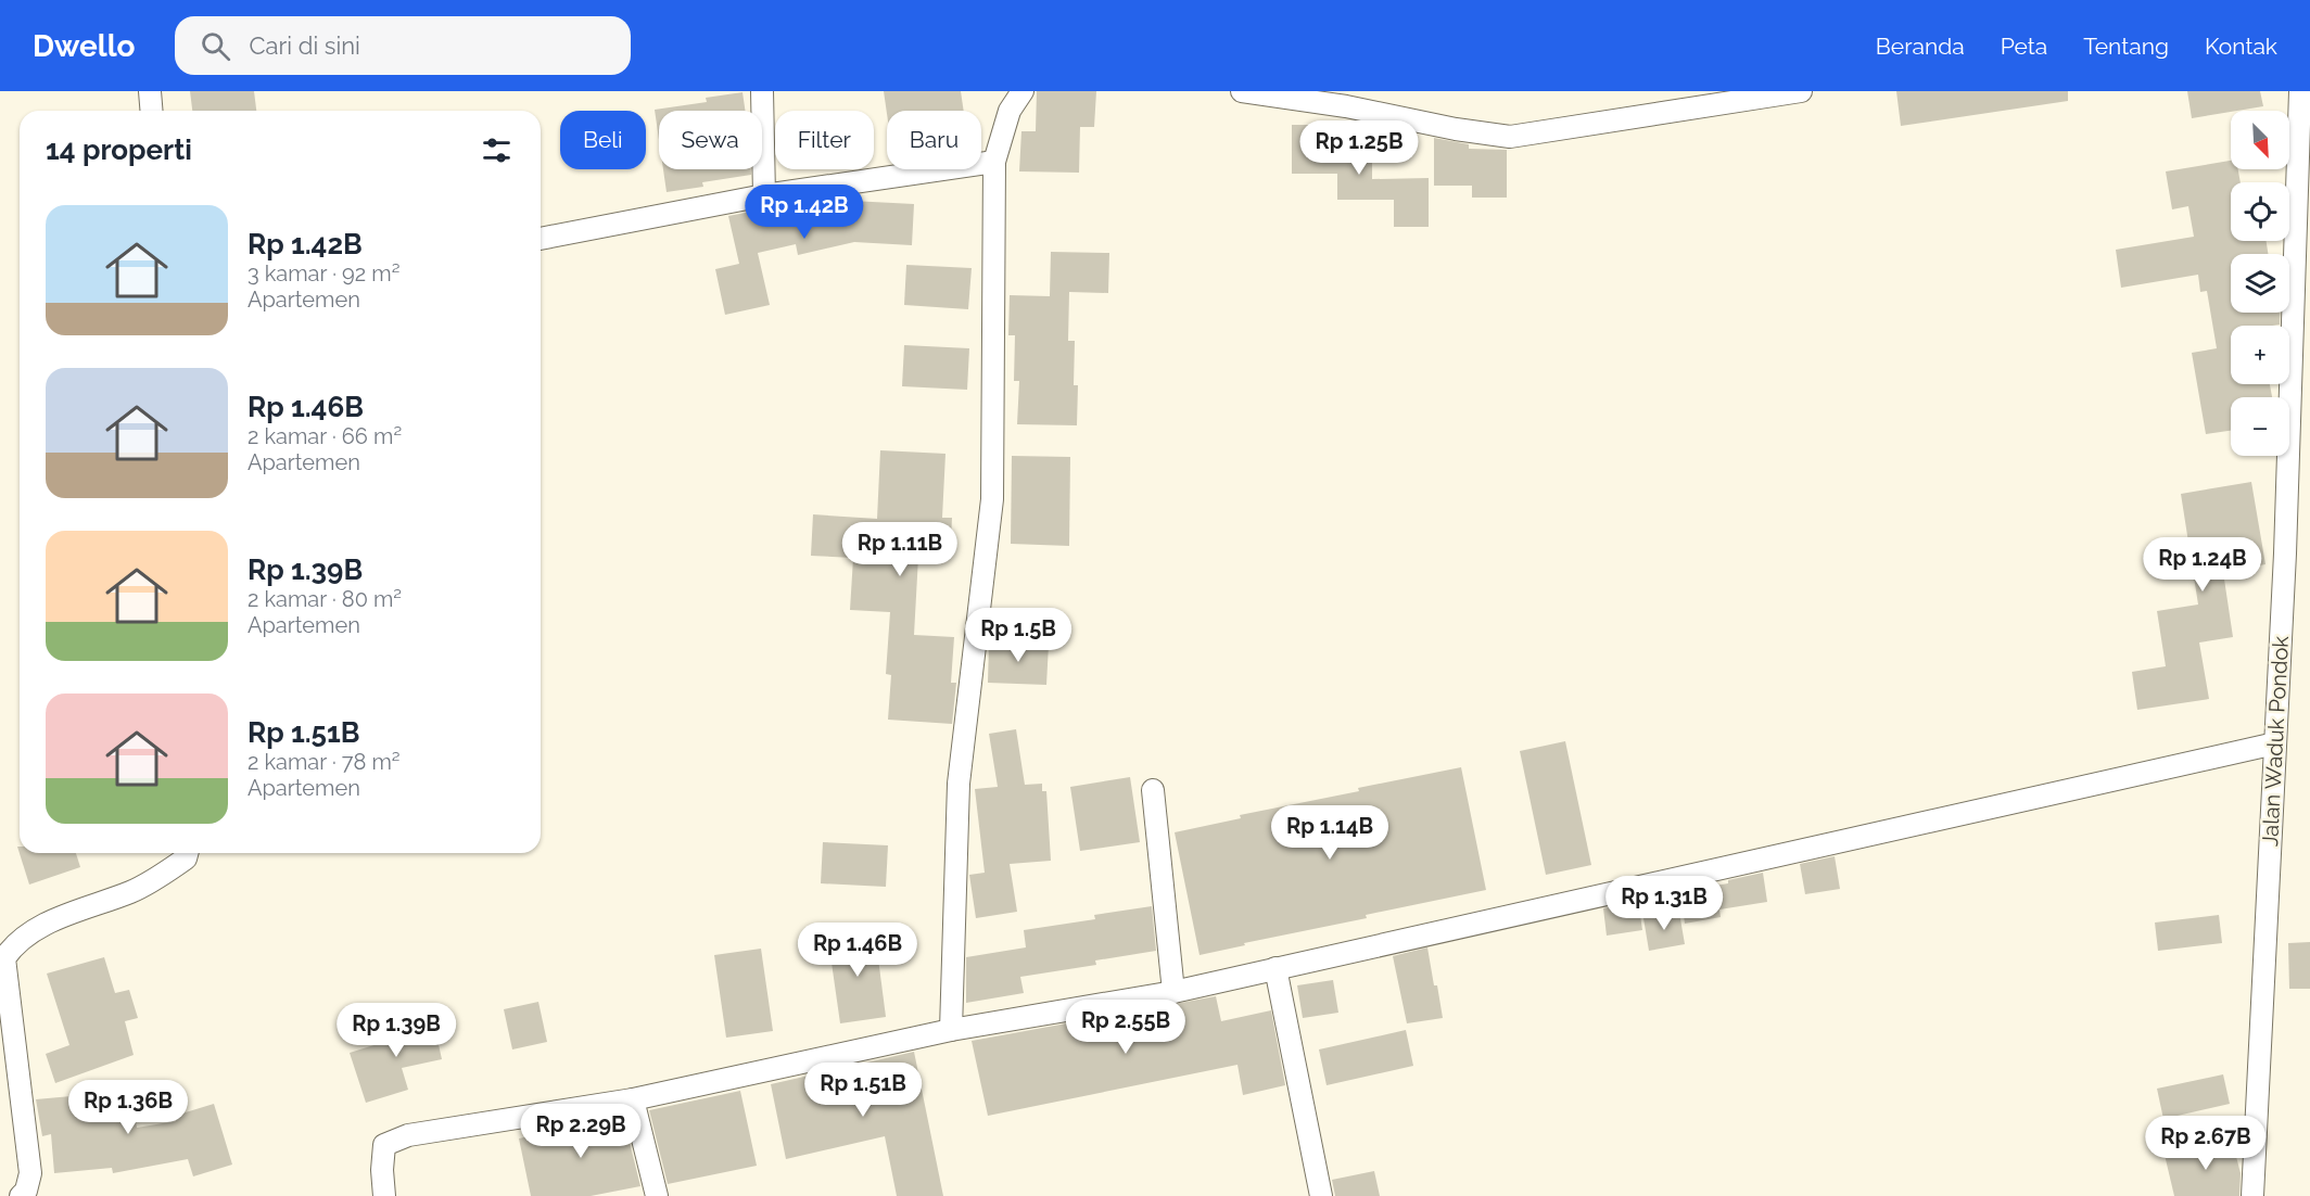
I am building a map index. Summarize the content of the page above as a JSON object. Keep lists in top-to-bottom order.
{
  "streets": {
    "street": ["Jalan Waduk Pondok"]
  },
  "north": "bottom right",
  "page": {
    "header": "Dwello",
    "search": "Cari di sini",
    "nav": [
      "Beranda",
      "Peta",
      "Tentang",
      "Kontak"
    ],
    "map_buttons": ["+", "−"],
    "chip": [
      "Beli",
      "Sewa",
      "Filter",
      "Baru"
    ],
    "heading": "14 properti",
    "price": [
      "Rp 1.25B",
      "Rp 1.42B",
      "Rp 1.11B",
      "Rp 1.24B",
      "Rp 1.5B",
      "Rp 1.14B",
      "Rp 1.31B",
      "Rp 1.46B",
      "Rp 2.55B",
      "Rp 1.39B",
      "Rp 1.51B",
      "Rp 1.36B",
      "Rp 2.29B",
      "Rp 2.67B"
    ],
    "list": [
      {
        "name": "Rp 1.42B",
        "note": "3 kamar · 92 m² · Apartemen"
      },
      {
        "name": "Rp 1.46B",
        "note": "2 kamar · 66 m² · Apartemen"
      },
      {
        "name": "Rp 1.39B",
        "note": "2 kamar · 80 m² · Apartemen"
      },
      {
        "name": "Rp 1.51B",
        "note": "2 kamar · 78 m² · Apartemen"
      }
    ]
  }
}
